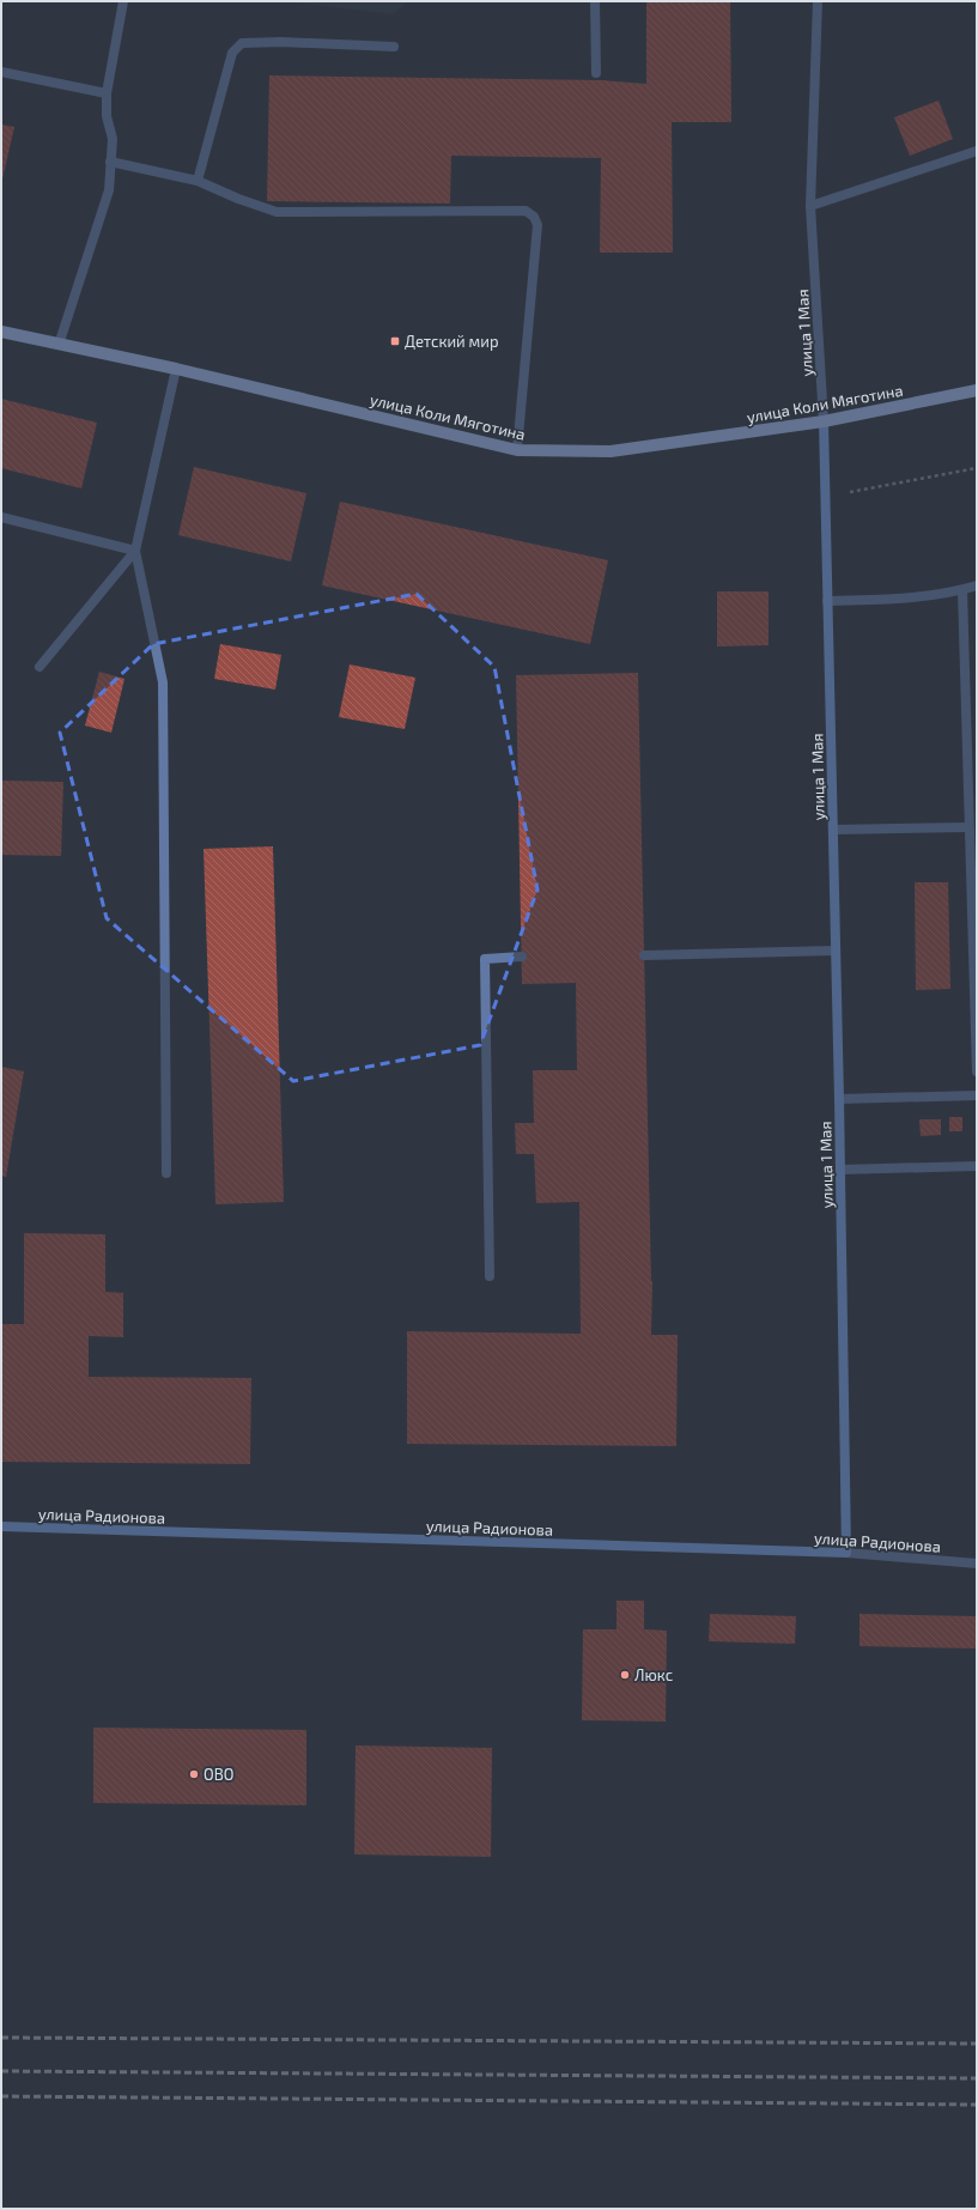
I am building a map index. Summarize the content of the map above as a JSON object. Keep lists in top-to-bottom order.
{
  "streets": {
    "main road": ["улица Коли Мяготина"],
    "street": ["улица 1 Мая", "улица Радионова"]
  },
  "crossings": [
    ["улица 1 Мая", "улица Коли Мяготина"],
    ["улица 1 Мая", "улица Радионова"]
  ],
  "places": {
    "transit": ["Детский мир"],
    "other": ["Люкс", "OBO"]
  }
}
